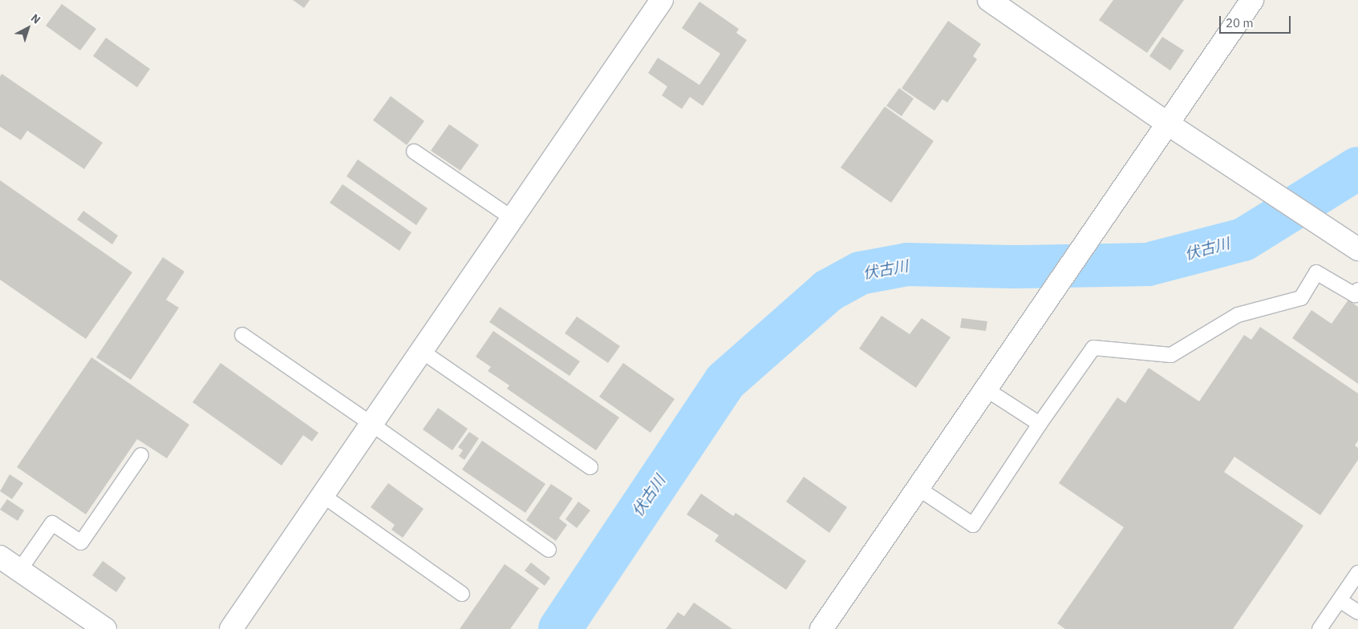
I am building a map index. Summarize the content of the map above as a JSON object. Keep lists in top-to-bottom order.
{
  "water": ["伏古川"],
  "scale_bar": "20 m",
  "north": "top right"
}
